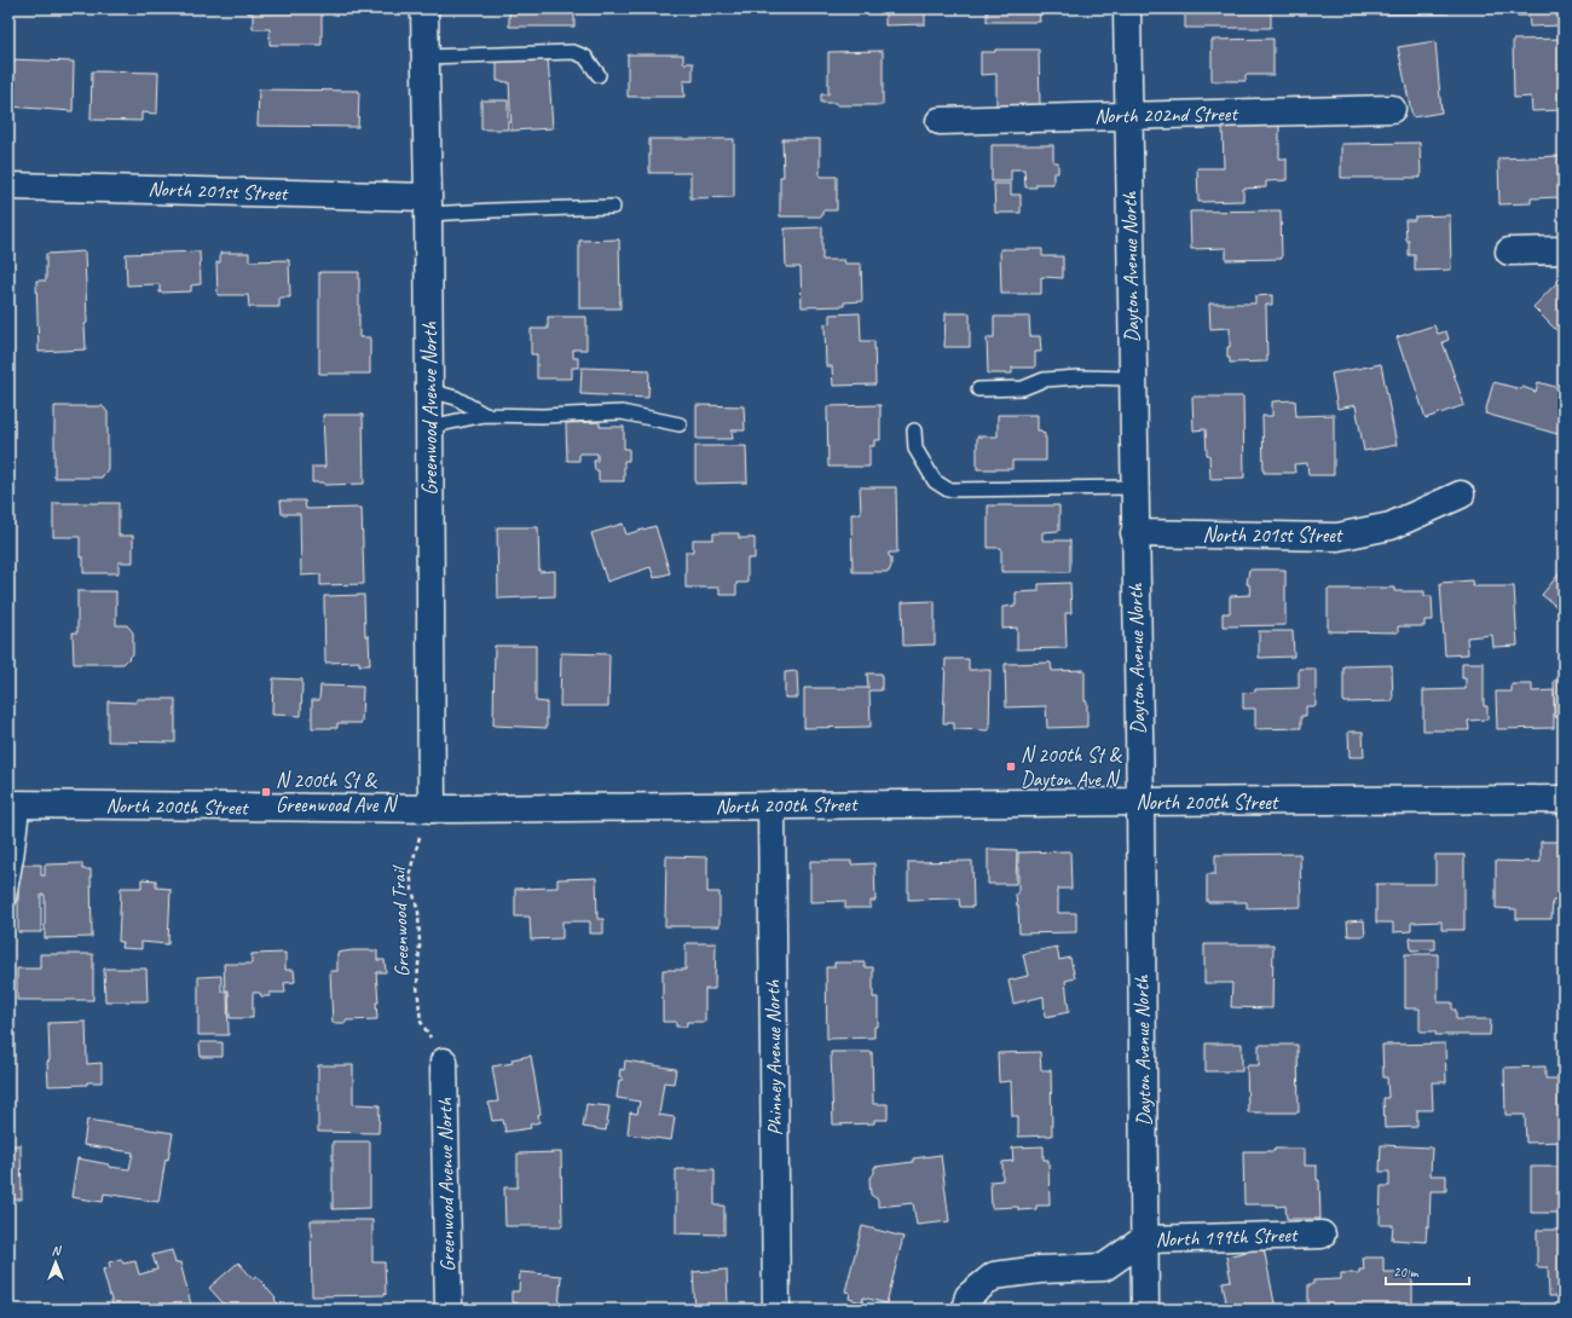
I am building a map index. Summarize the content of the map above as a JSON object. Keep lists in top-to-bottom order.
{
  "streets": {
    "street": [
      "North 202nd Street",
      "North 201st Street",
      "Dayton Avenue North",
      "Greenwood Avenue North",
      "North 200th Street",
      "Phinney Avenue North",
      "North 199th Street"
    ],
    "path": ["Greenwood Trail"]
  },
  "crossings": [
    ["North 202nd Street", "Dayton Avenue North"],
    ["North 201st Street", "Dayton Avenue North"],
    ["North 201st Street", "Greenwood Avenue North"],
    ["Dayton Avenue North", "North 200th Street"],
    ["Dayton Avenue North", "North 199th Street"],
    ["Greenwood Avenue North", "North 200th Street"],
    ["Greenwood Avenue North", "Greenwood Trail"],
    ["North 200th Street", "Greenwood Trail"],
    ["North 200th Street", "Phinney Avenue North"]
  ],
  "places": {
    "transit": ["N 200th St & Dayton Ave N", "N 200th St & Greenwood Ave N"]
  },
  "scale_bar": "20 m",
  "north": "top"
}
